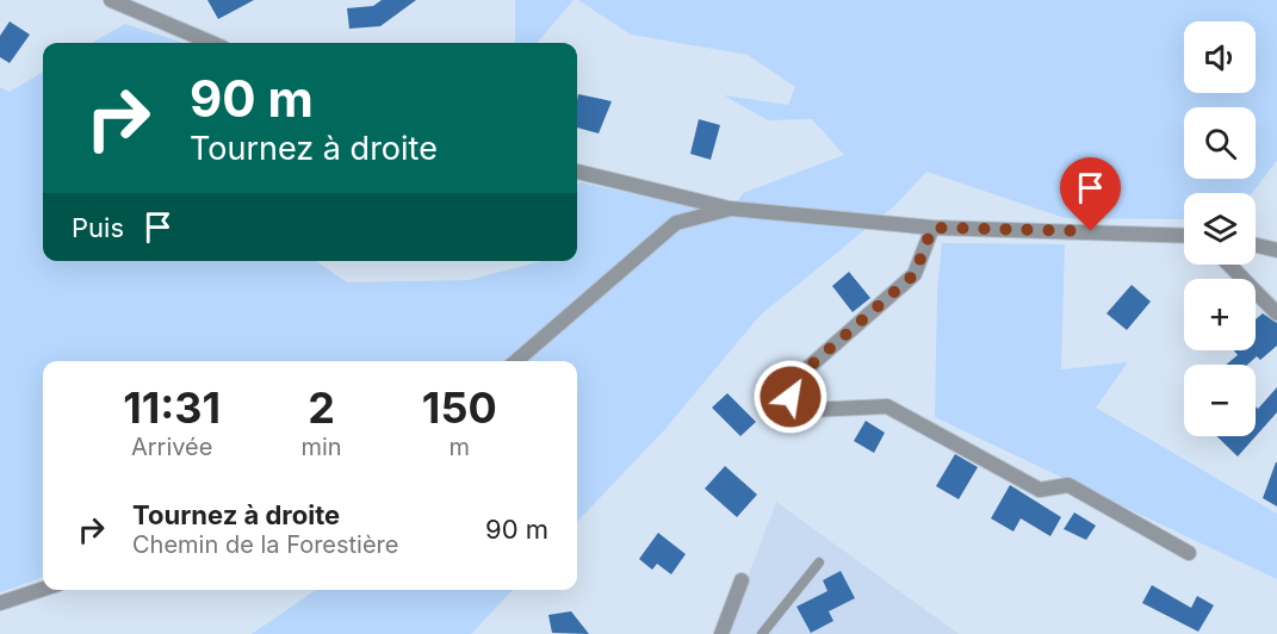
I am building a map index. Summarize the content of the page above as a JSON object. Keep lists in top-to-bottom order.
{
  "page": {
    "map_buttons": ["+", "−"],
    "turn": ["90 m", "Tournez à droite"],
    "then": "Puis",
    "eta": [
      "11:31",
      "Arrivée",
      "2",
      "min",
      "150",
      "m"
    ],
    "list": [
      {
        "name": "Tournez à droite",
        "note": "Chemin de la Forestière",
        "value": "90 m"
      }
    ]
  }
}
